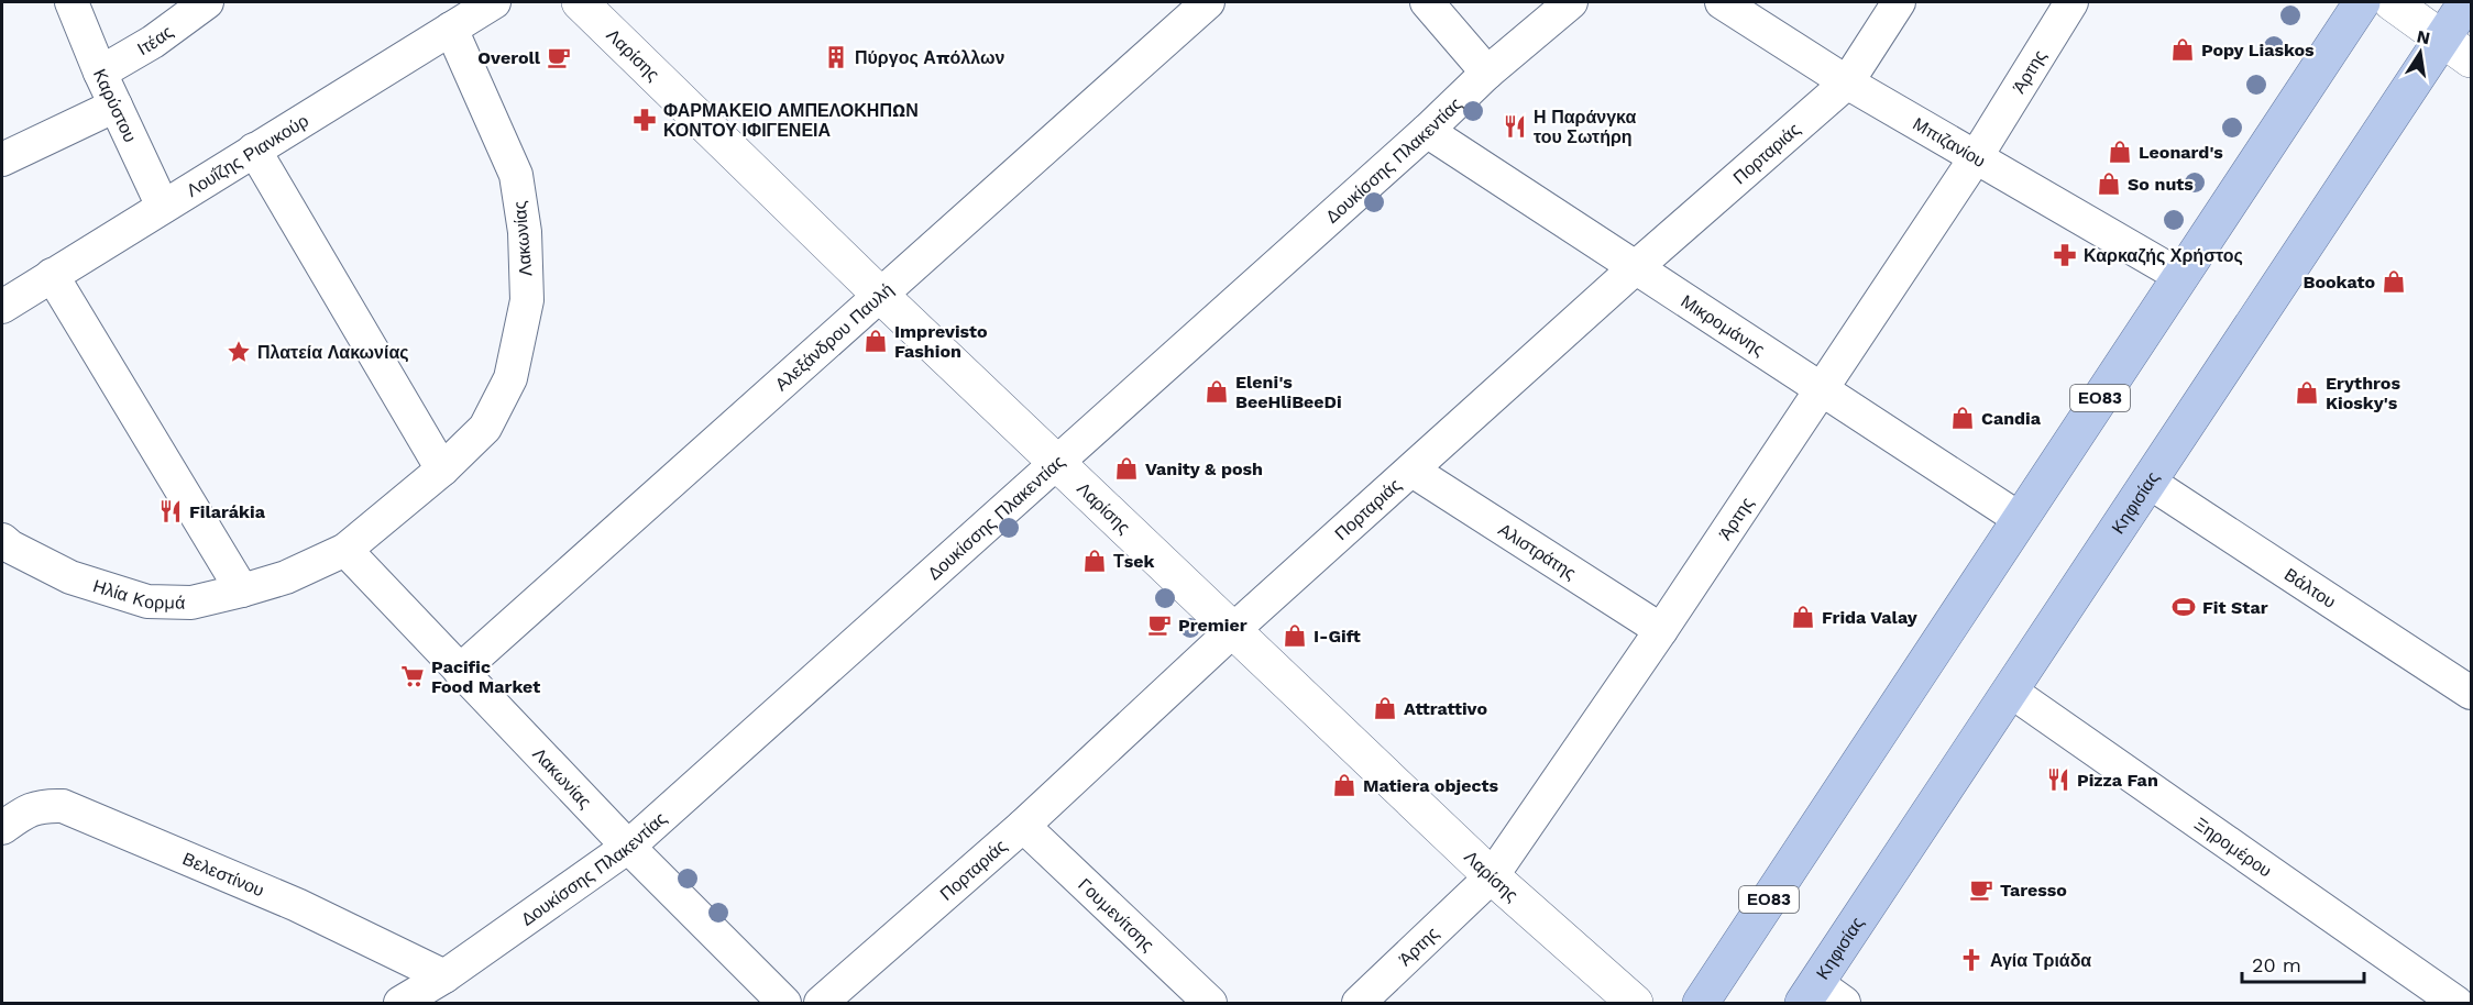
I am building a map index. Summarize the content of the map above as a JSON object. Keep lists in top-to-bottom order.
{
  "streets": {
    "main road": ["ΕΟ83", "Κηφισίας"],
    "street": [
      "Ιτέας",
      "Λαρίσης",
      "Άρτης",
      "Καρύστου",
      "Μπιζανίου",
      "Πορταριάς",
      "Λουΐζης Ριανκούρ",
      "Δουκίσσης Πλακεντίας",
      "Λακωνίας",
      "Μικρομάνης",
      "Αλεξάνδρου Παυλή",
      "Αλιστράτης",
      "Βάλτου",
      "Ηλία Κορμά",
      "Ξηρομέρου",
      "Βελεστίνου",
      "Γουμενίτσης"
    ]
  },
  "crossings": [
    ["Ιτέας", "Καρύστου"],
    ["Λαρίσης", "Άρτης"],
    ["Λαρίσης", "Πορταριάς"],
    ["Λαρίσης", "Δουκίσσης Πλακεντίας"],
    ["Λαρίσης", "Αλεξάνδρου Παυλή"],
    ["Άρτης", "Μπιζανίου"],
    ["Άρτης", "Μικρομάνης"],
    ["Άρτης", "Αλιστράτης"],
    ["Καρύστου", "Λουΐζης Ριανκούρ"],
    ["Μπιζανίου", "Πορταριάς"],
    ["Μπιζανίου", "ΕΟ83"],
    ["Πορταριάς", "Μικρομάνης"],
    ["Πορταριάς", "Αλιστράτης"],
    ["Πορταριάς", "Γουμενίτσης"],
    ["Λουΐζης Ριανκούρ", "Λακωνίας"],
    ["Δουκίσσης Πλακεντίας", "Λακωνίας"],
    ["Δουκίσσης Πλακεντίας", "Μικρομάνης"],
    ["Δουκίσσης Πλακεντίας", "Βελεστίνου"],
    ["Λακωνίας", "Αλεξάνδρου Παυλή"],
    ["Λακωνίας", "Ηλία Κορμά"],
    ["Μικρομάνης", "ΕΟ83"],
    ["Κηφισίας", "Βάλτου"],
    ["Κηφισίας", "Ξηρομέρου"]
  ],
  "places": {
    "shop": [
      "Popy Liaskos",
      "Leonard's",
      "So nuts",
      "Bookato",
      "Imprevisto Fashion",
      "Eleni's BeeHliBeeDi",
      "Erythros Kiosky's",
      "Candia",
      "Vanity & posh",
      "Τsek",
      "Frida Valay",
      "I-Gift",
      "Attrattivo",
      "Matiera objects"
    ],
    "cafe": ["Overoll", "Premier", "Taresso"],
    "building": ["Πύργος Απόλλων"],
    "pharmacy": ["ΦΑΡΜΑΚΕΙΟ ΑΜΠΕΛΟΚΗΠΩΝ ΚΟΝΤΟΥ ΙΦΙΓΕΝΕΙΑ", "Καρκαζής Χρήστος"],
    "restaurant": ["Η Παράνγκα του Σωτήρη", "Filarákia", "Pizza Fan"],
    "place": ["Πλατεία Λακωνίας"],
    "sports": ["Fit Star"],
    "supermarket": ["Pacific Food Market"],
    "church": ["Αγία Τριάδα"]
  },
  "scale_bar": "20 m",
  "north": "top"
}
